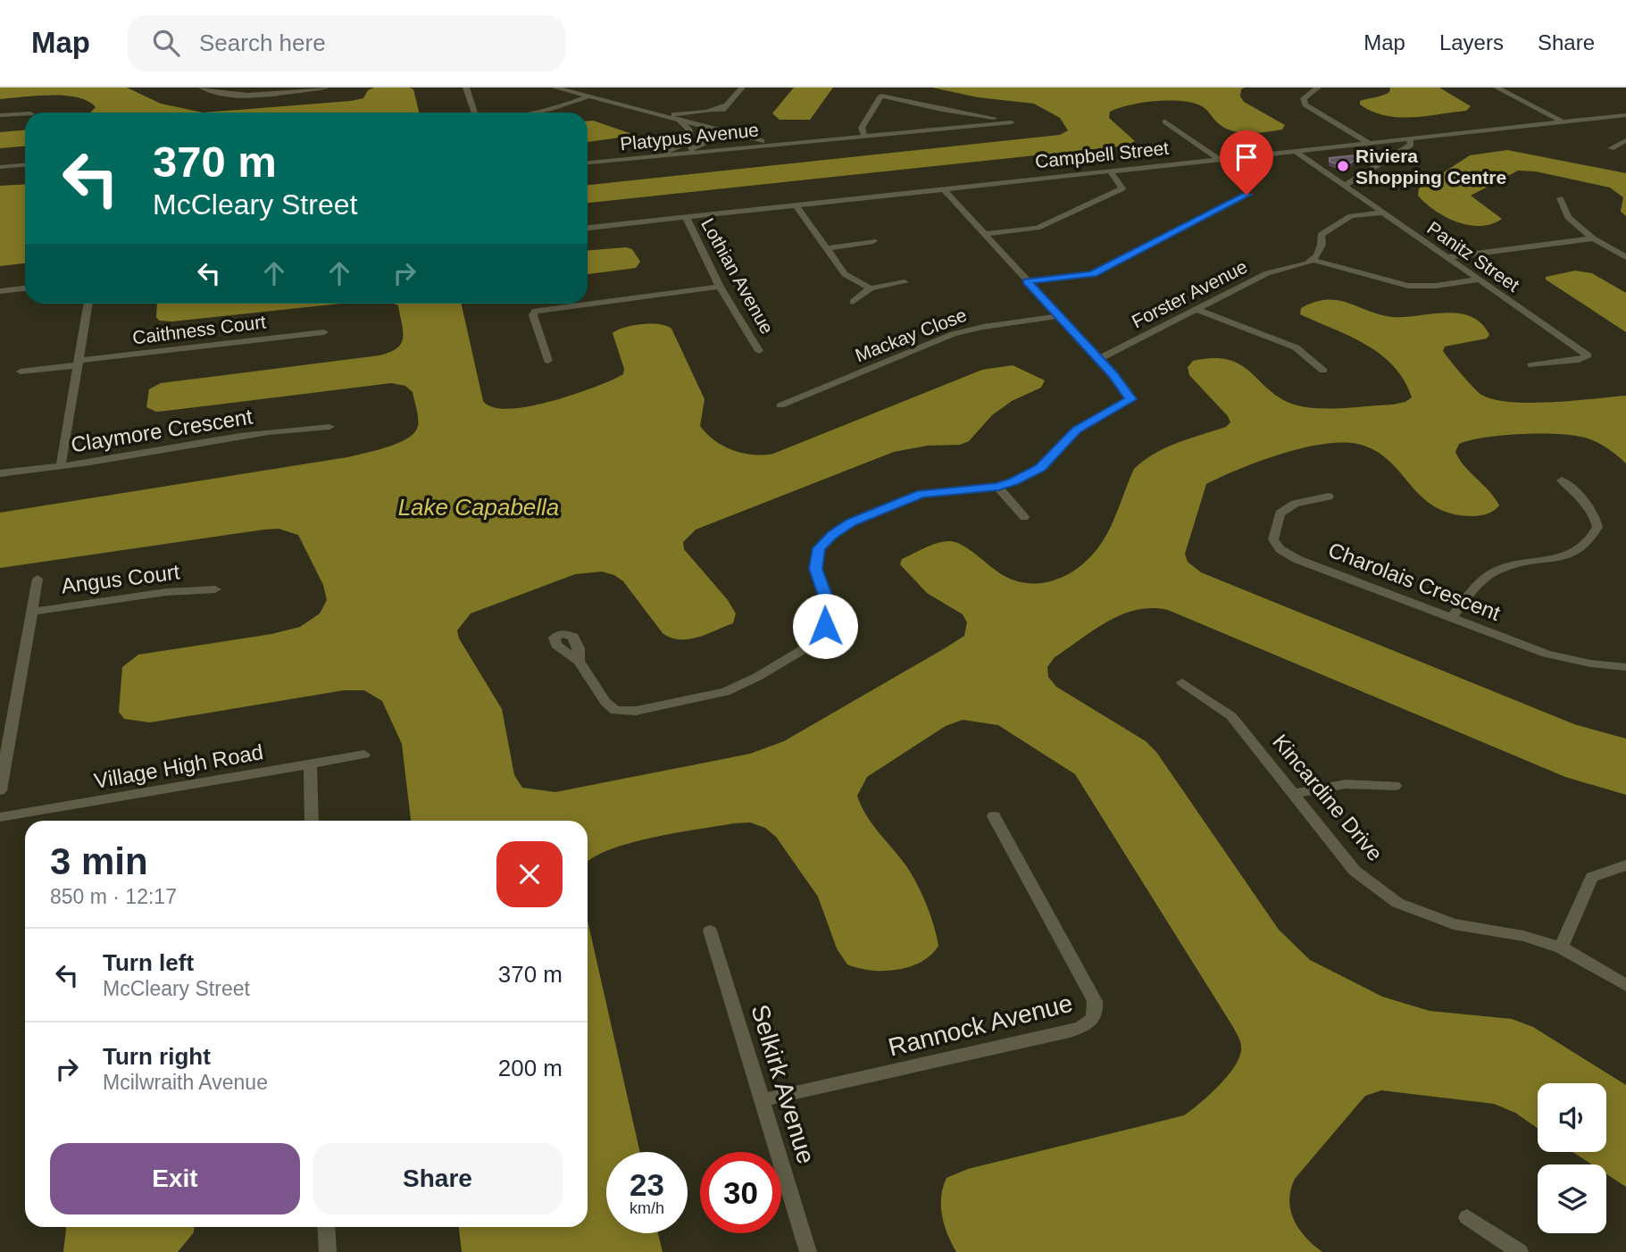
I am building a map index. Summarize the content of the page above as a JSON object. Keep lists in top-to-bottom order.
{
  "streets": {
    "street": [
      "Platypus Avenue",
      "Campbell Street",
      "Panitz Street",
      "Lothian Avenue",
      "Forster Avenue",
      "Caithness Court",
      "Mackay Close",
      "Claymore Crescent",
      "Angus Court",
      "Charolais Crescent",
      "Village High Road",
      "Kincardine Drive",
      "Rannock Avenue",
      "Selkirk Avenue"
    ]
  },
  "crossings": [
    ["Campbell Street", "Panitz Street"],
    ["Campbell Street", "Lothian Avenue"],
    ["Rannock Avenue", "Selkirk Avenue"]
  ],
  "water": ["Lake Capabella"],
  "places": ["Riviera Shopping Centre"],
  "page": {
    "header": "Map",
    "search": "Search here",
    "nav": ["Map", "Layers", "Share"],
    "turn": ["370 m", "McCleary Street"],
    "heading": ["3 min", "850 m · 12:17"],
    "list": [
      {
        "name": "Turn left",
        "note": "McCleary Street",
        "value": "370 m"
      },
      {
        "name": "Turn right",
        "note": "Mcilwraith Avenue",
        "value": "200 m"
      }
    ],
    "buttons": ["Exit", "Share"],
    "speed": "23 km/h",
    "limit": "30"
  }
}
